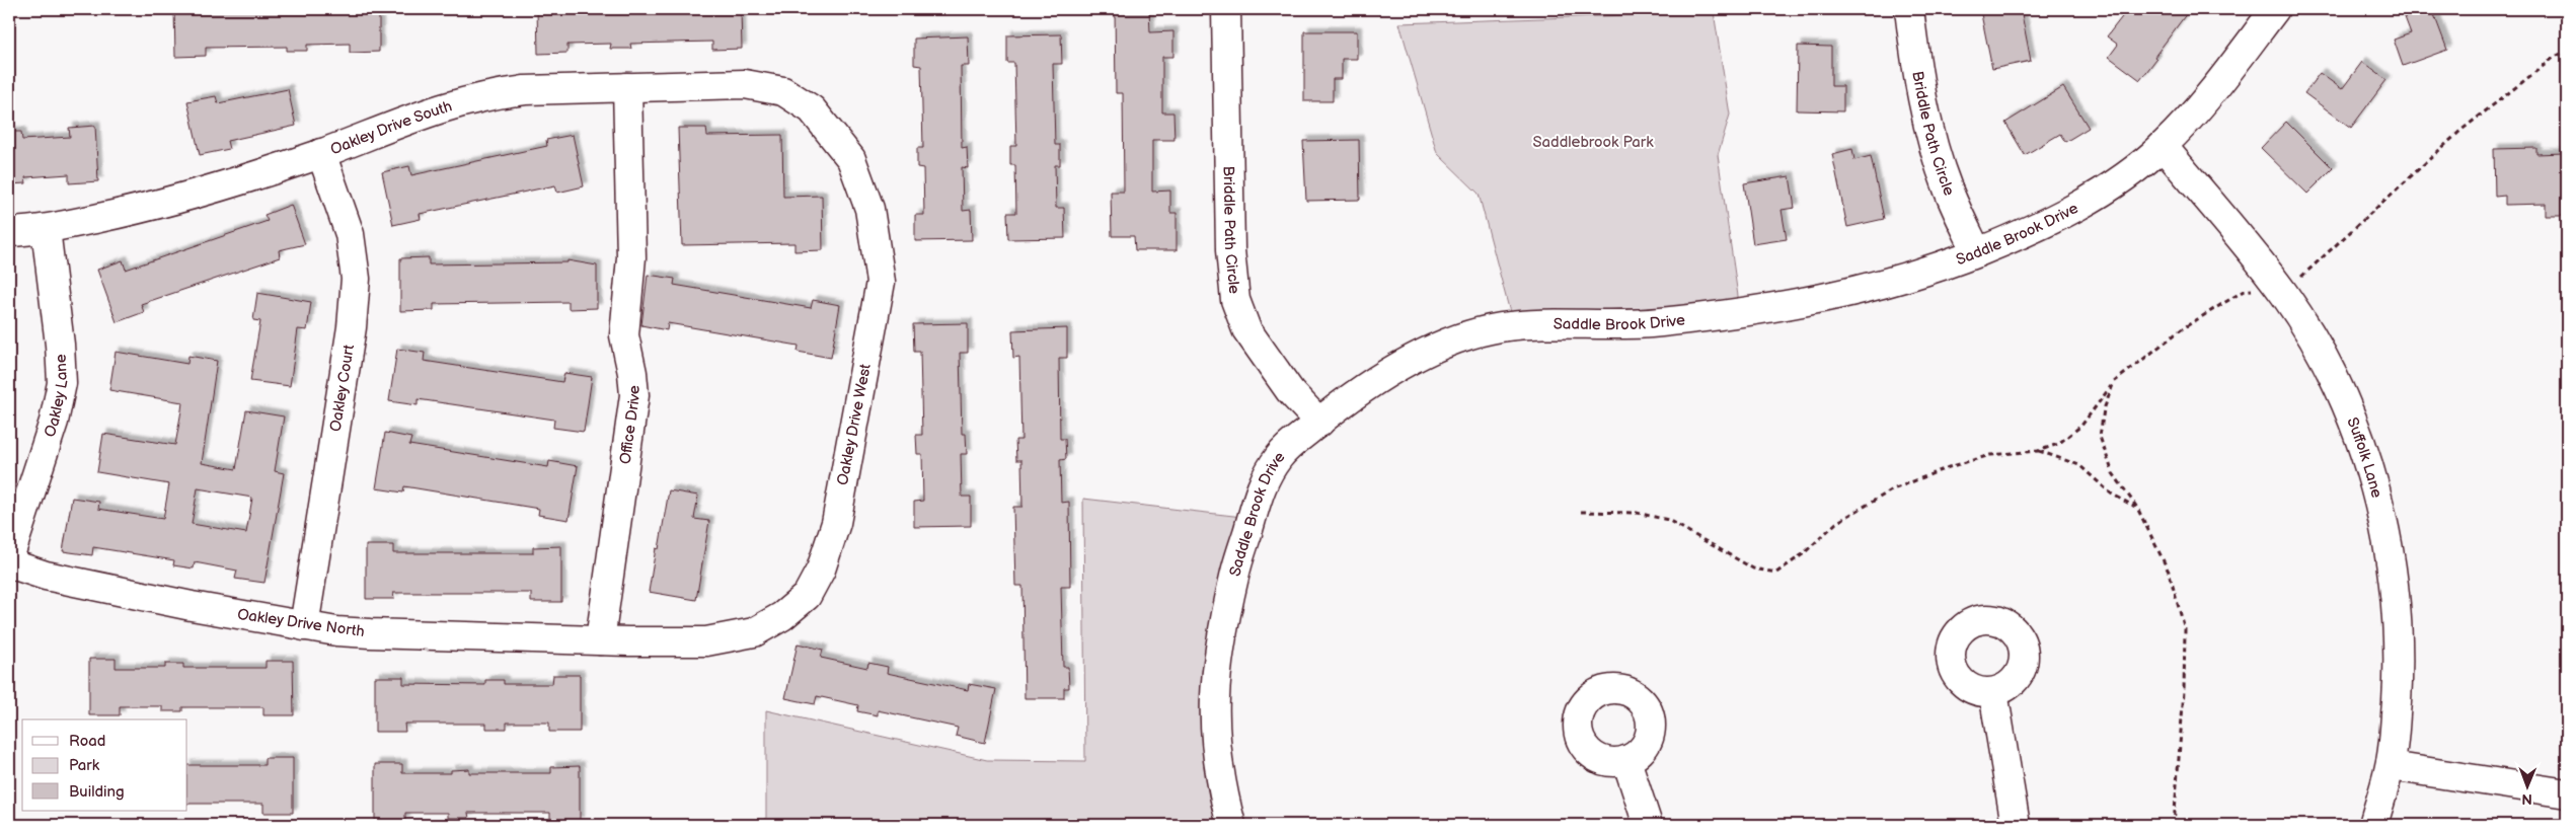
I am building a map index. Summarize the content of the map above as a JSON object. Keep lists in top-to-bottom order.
{
  "streets": {
    "street": [
      "Oakley Drive South",
      "Briddle Path Circle",
      "Saddle Brook Drive",
      "Oakley Court",
      "Oakley Lane",
      "Office Drive",
      "Oakley Drive West",
      "Suffolk Lane",
      "Oakley Drive North"
    ]
  },
  "crossings": [
    ["Oakley Drive South", "Oakley Court"],
    ["Oakley Drive South", "Oakley Lane"],
    ["Oakley Drive South", "Office Drive"],
    ["Oakley Drive South", "Oakley Drive West"],
    ["Briddle Path Circle", "Saddle Brook Drive"],
    ["Saddle Brook Drive", "Suffolk Lane"],
    ["Oakley Court", "Oakley Drive North"],
    ["Office Drive", "Oakley Drive North"],
    ["Oakley Drive West", "Oakley Drive North"]
  ],
  "parks": ["Saddlebrook Park"],
  "legend": ["Road", "Park", "Building"],
  "north": "bottom"
}
